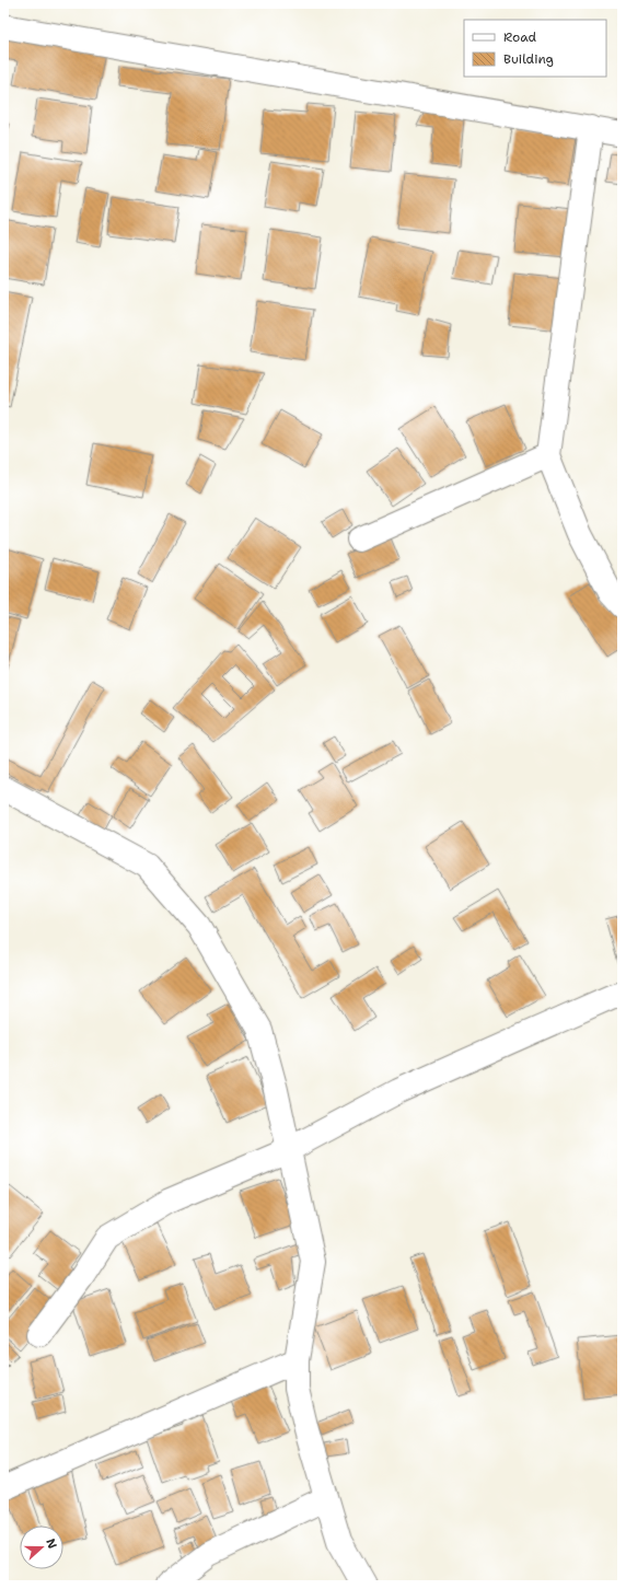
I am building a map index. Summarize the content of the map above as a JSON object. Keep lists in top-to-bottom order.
{
  "legend": ["Road", "Building"],
  "north": "right"
}
